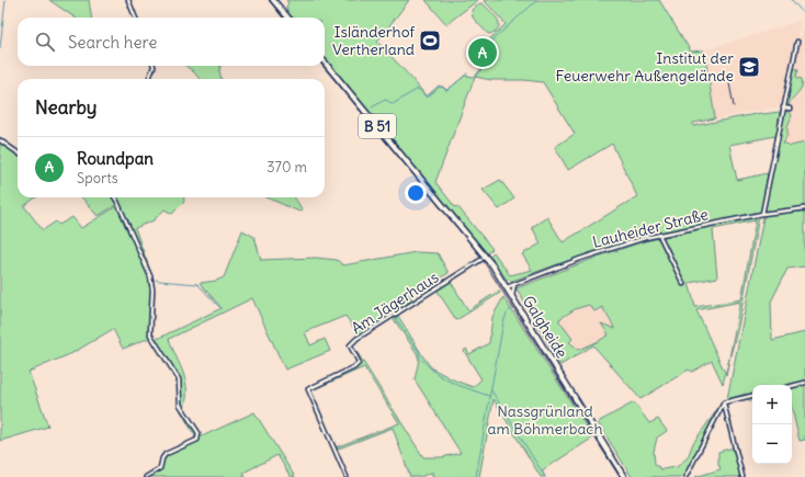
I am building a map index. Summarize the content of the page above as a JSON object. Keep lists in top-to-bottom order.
{
  "streets": {
    "main road": ["B 51", "Galgheide"],
    "street": ["Lauheider Straße", "Am Jägerhaus"]
  },
  "crossings": [
    ["Lauheider Straße", "Galgheide"],
    ["Am Jägerhaus", "Galgheide"]
  ],
  "parks": ["Nassgrünland am Böhmerbach"],
  "places": {
    "sports": ["Isländerhof Vertherland"],
    "school or university": ["Institut der Feuerwehr Außengelände"]
  },
  "page": {
    "search": "Search here",
    "pins": "A",
    "heading": "Nearby",
    "list": [
      {
        "mark": "A",
        "name": "Roundpan",
        "note": "Sports",
        "value": "370 m"
      }
    ],
    "map_buttons": ["+", "−"]
  }
}
